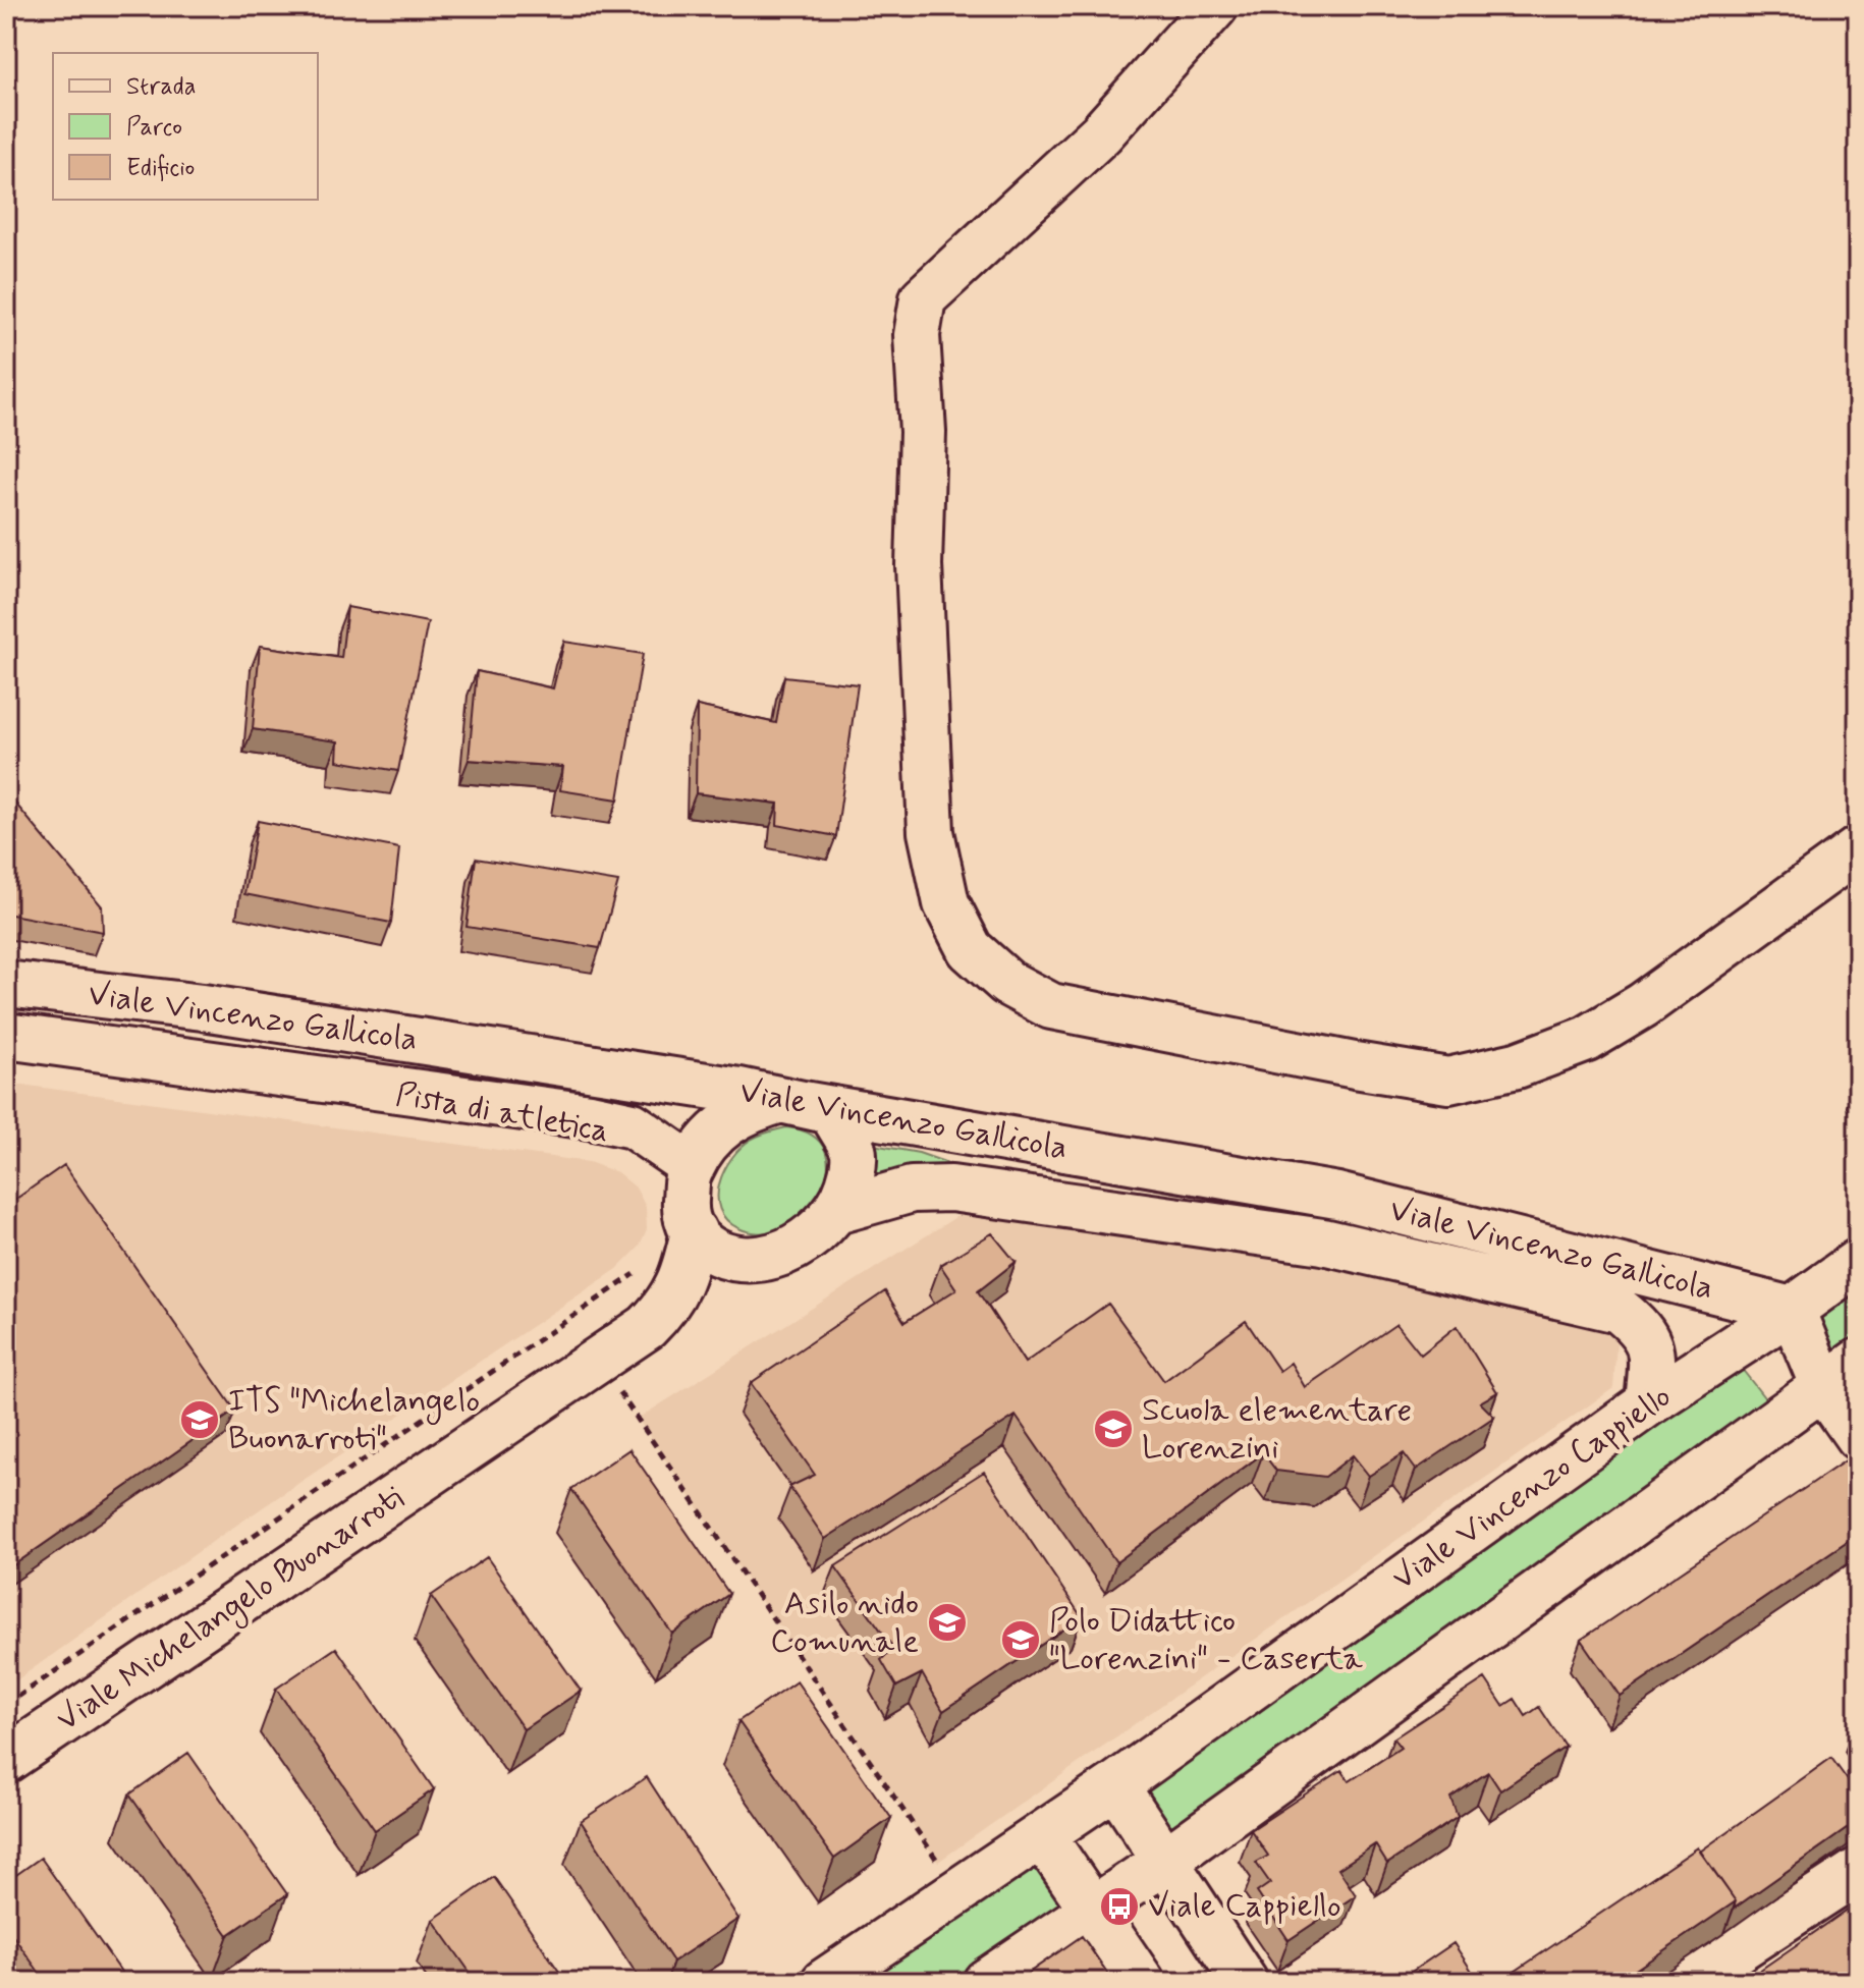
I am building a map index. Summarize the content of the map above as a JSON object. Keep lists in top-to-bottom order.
{
  "streets": {
    "street": ["Viale Vincenzo Gallicola", "Viale Vincenzo Cappiello", "Viale Michelangelo Buonarroti"]
  },
  "crossings": [
    ["Viale Vincenzo Gallicola", "Viale Vincenzo Cappiello"],
    ["Viale Vincenzo Gallicola", "Viale Michelangelo Buonarroti"]
  ],
  "places": {
    "school or university": [
      "ITS \"Michelangelo Buonarroti\"",
      "Scuola elementare Lorenzini",
      "Asilo nido Comunale",
      "Polo Didattico \"Lorenzini\" - Caserta"
    ],
    "bus stop": ["Viale Cappiello"]
  },
  "legend": ["Strada", "Parco", "Edificio"]
}
